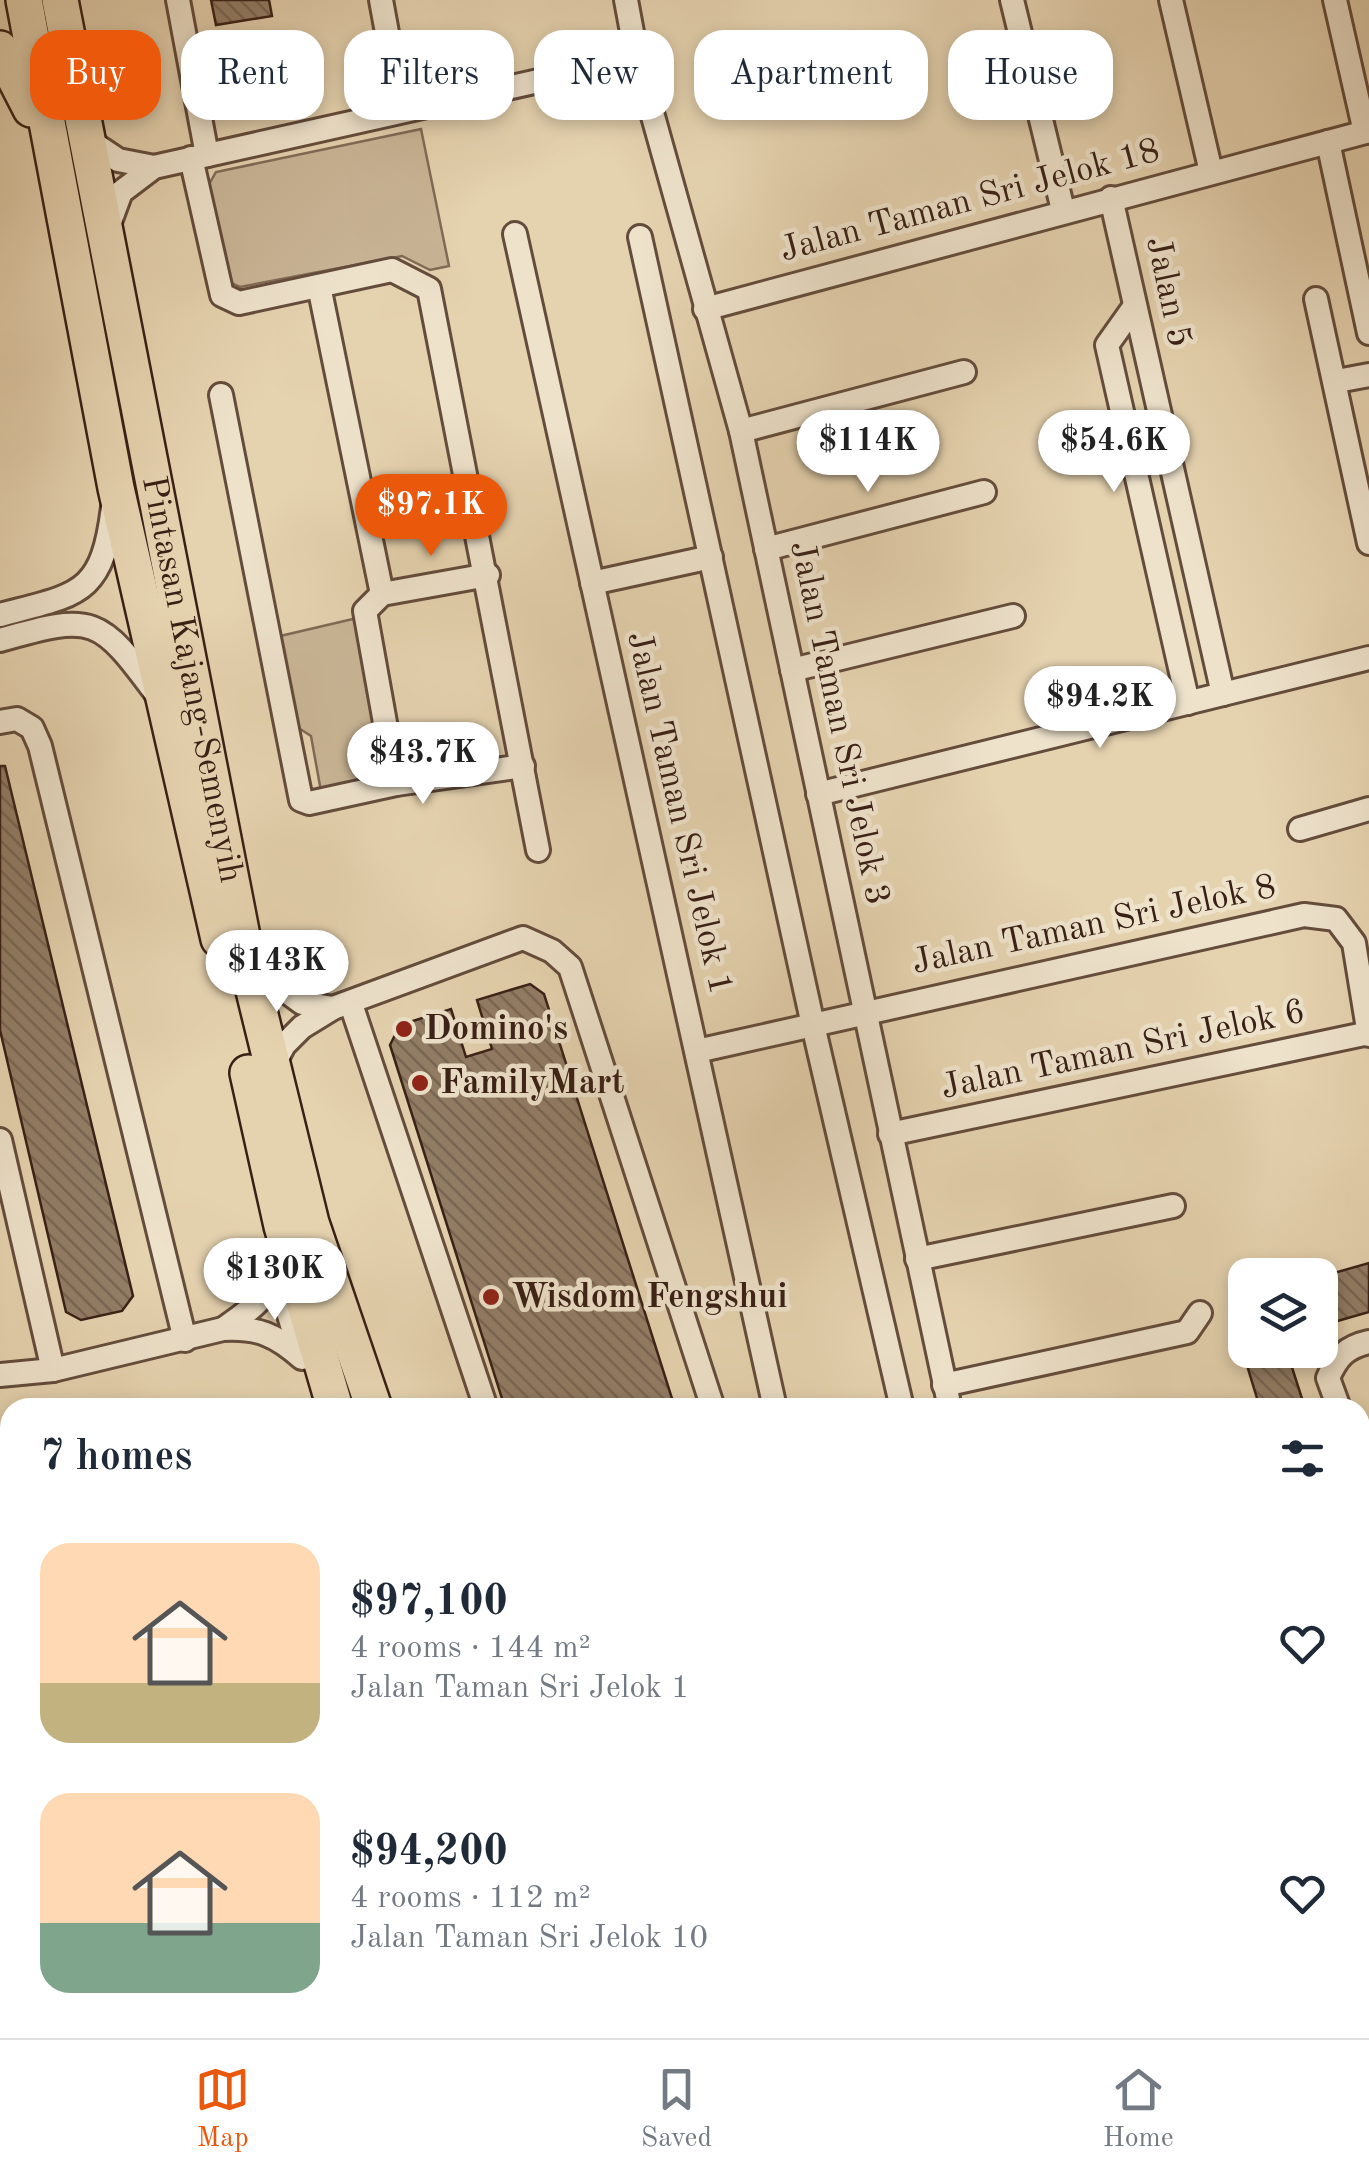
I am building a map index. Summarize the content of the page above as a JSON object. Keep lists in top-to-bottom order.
{
  "streets": {
    "highway": ["Pintasan Kajang-Semenyih"],
    "street": [
      "Jalan Taman Sri Jelok 18",
      "Jalan 5",
      "Jalan Taman Sri Jelok 3",
      "Jalan Taman Sri Jelok 1",
      "Jalan Taman Sri Jelok 8",
      "Jalan Taman Sri Jelok 6"
    ]
  },
  "crossings": [
    ["Jalan Taman Sri Jelok 18", "Jalan 5"],
    ["Jalan Taman Sri Jelok 18", "Jalan Taman Sri Jelok 3"],
    ["Jalan Taman Sri Jelok 3", "Jalan Taman Sri Jelok 8"],
    ["Jalan Taman Sri Jelok 3", "Jalan Taman Sri Jelok 6"],
    ["Jalan Taman Sri Jelok 1", "Jalan Taman Sri Jelok 8"],
    ["Jalan Taman Sri Jelok 8", "Jalan Taman Sri Jelok 6"]
  ],
  "places": ["Domino's", "FamilyMart", "Wisdom Fengshui"],
  "page": {
    "chip": [
      "Buy",
      "Rent",
      "Filters",
      "New",
      "Apartment",
      "House"
    ],
    "price": [
      "$114K",
      "$54.6K",
      "$97.1K",
      "$94.2K",
      "$43.7K",
      "$143K",
      "$130K"
    ],
    "heading": "7 homes",
    "list": [
      {
        "name": "$97,100",
        "note": "4 rooms · 144 m² · Jalan Taman Sri Jelok 1"
      },
      {
        "name": "$94,200",
        "note": "4 rooms · 112 m² · Jalan Taman Sri Jelok 10"
      }
    ],
    "tabs": ["Map", "Saved", "Home"]
  }
}
